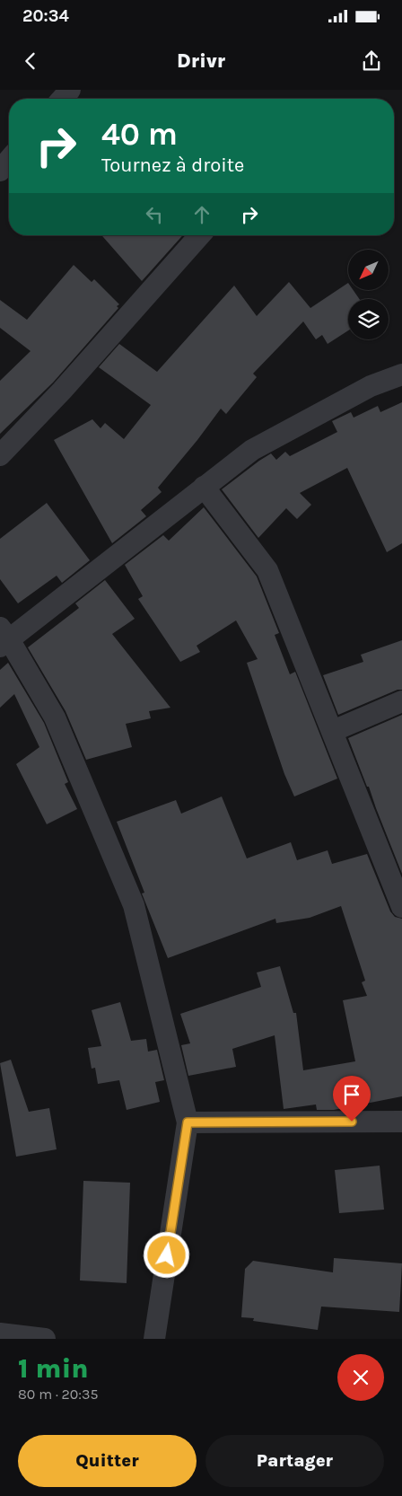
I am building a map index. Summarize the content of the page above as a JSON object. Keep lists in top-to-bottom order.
{
  "north": "bottom left",
  "page": {
    "status": "20:34",
    "header": "Drivr",
    "turn": ["40 m", "Tournez à droite"],
    "heading": ["1 min", "80 m · 20:35"],
    "buttons": ["Quitter", "Partager"]
  }
}
